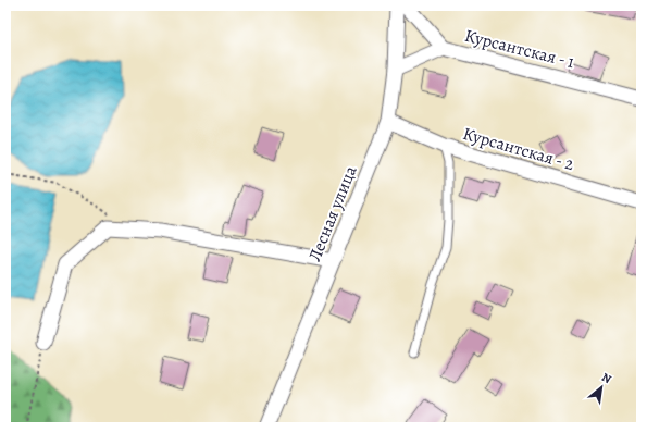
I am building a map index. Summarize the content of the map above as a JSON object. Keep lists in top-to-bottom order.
{
  "streets": {
    "street": ["Курсантская - 1", "Курсантская - 2", "Лесная улица"]
  },
  "crossings": [
    ["Курсантская - 2", "Лесная улица"]
  ],
  "north": "top right"
}
